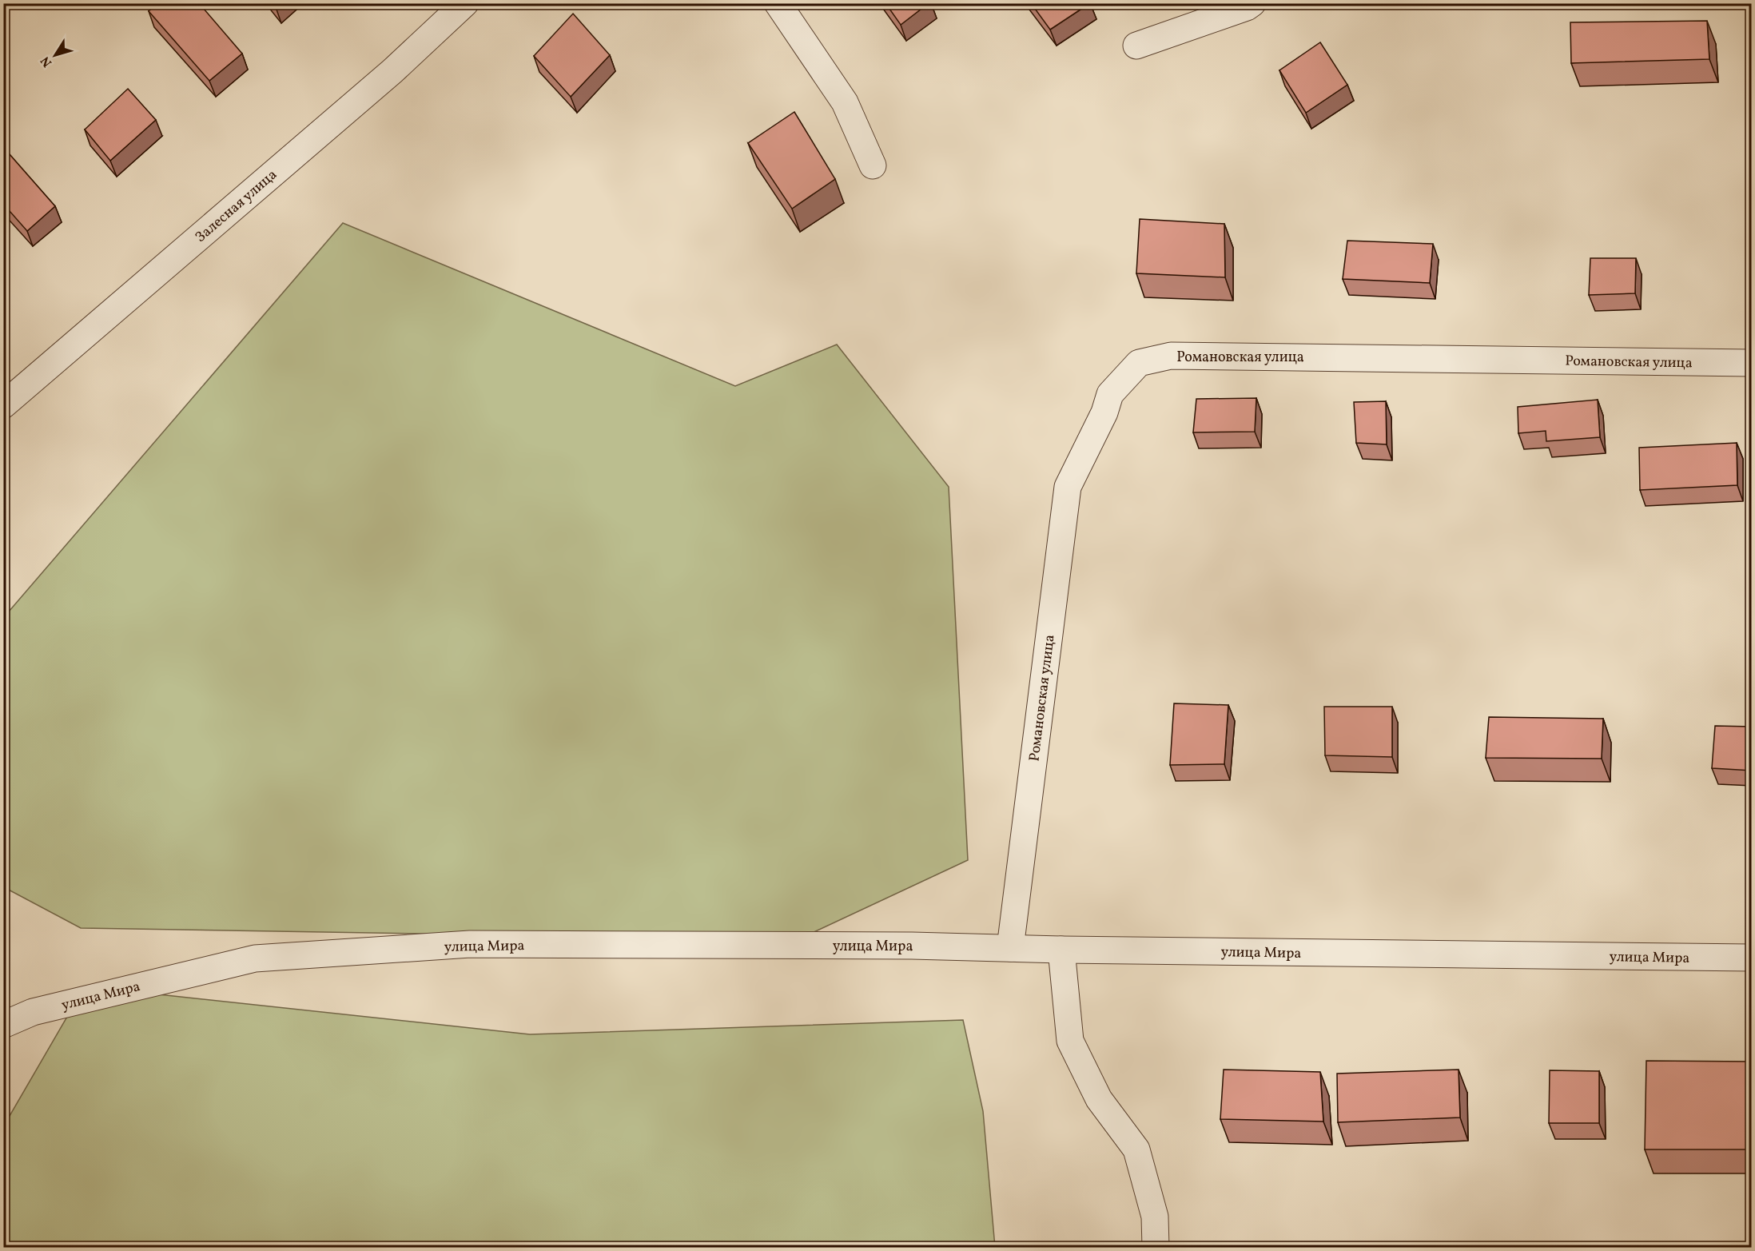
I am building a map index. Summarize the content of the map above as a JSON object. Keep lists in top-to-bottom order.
{
  "streets": {
    "street": ["Залесная улица", "Романовская улица", "улица Мира"]
  },
  "crossings": [
    ["Романовская улица", "улица Мира"]
  ],
  "north": "bottom left"
}
